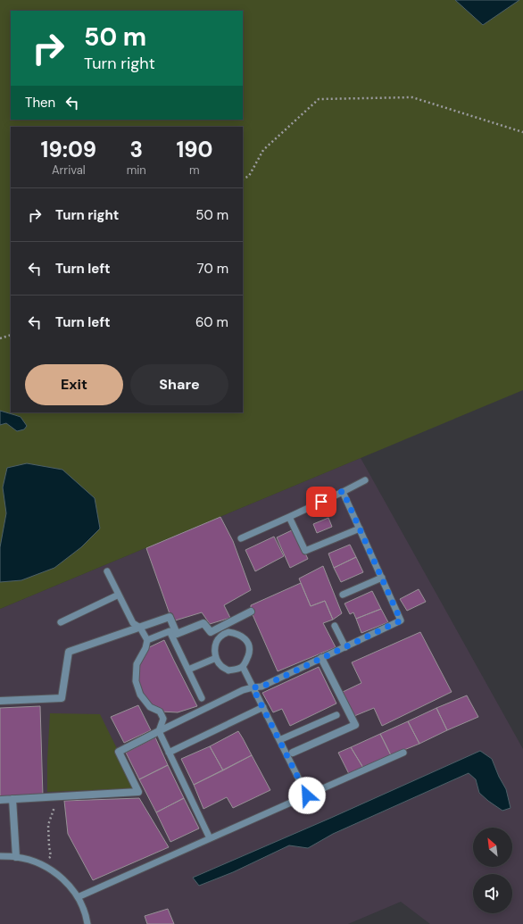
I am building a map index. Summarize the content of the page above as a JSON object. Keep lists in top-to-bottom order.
{
  "north": "top left",
  "page": {
    "turn": ["50 m", "Turn right"],
    "then": "Then",
    "eta": [
      "19:09",
      "Arrival",
      "3",
      "min",
      "190",
      "m"
    ],
    "list": [
      {
        "name": "Turn right",
        "value": "50 m"
      },
      {
        "name": "Turn left",
        "value": "70 m"
      },
      {
        "name": "Turn left",
        "value": "60 m"
      }
    ],
    "buttons": ["Exit", "Share"]
  }
}
